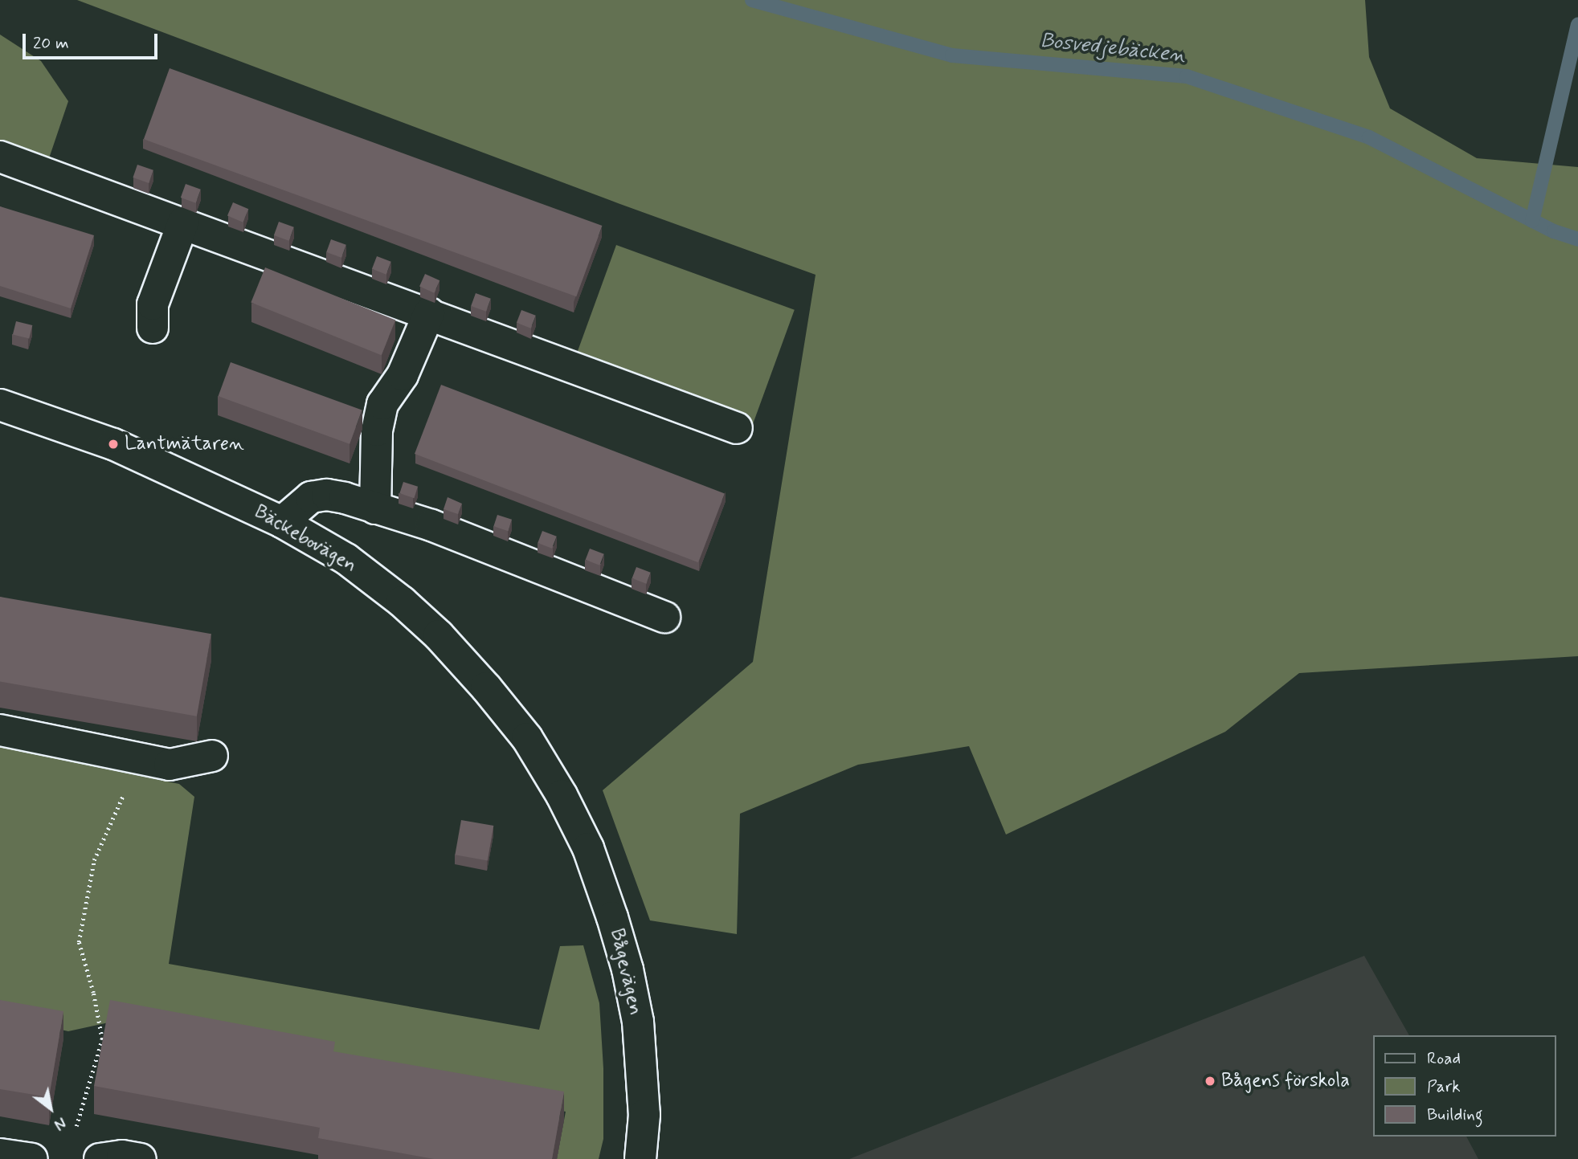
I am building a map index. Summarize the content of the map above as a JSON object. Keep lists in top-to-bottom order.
{
  "streets": {
    "street": ["Bäckebovägen", "Bågevägen"]
  },
  "crossings": [
    ["Bäckebovägen", "Bågevägen"]
  ],
  "water": ["Bosvedjebäcken"],
  "places": ["Lantmätaren", "Bågens förskola"],
  "legend": ["Road", "Park", "Building"],
  "scale_bar": "20 m",
  "north": "bottom right"
}
